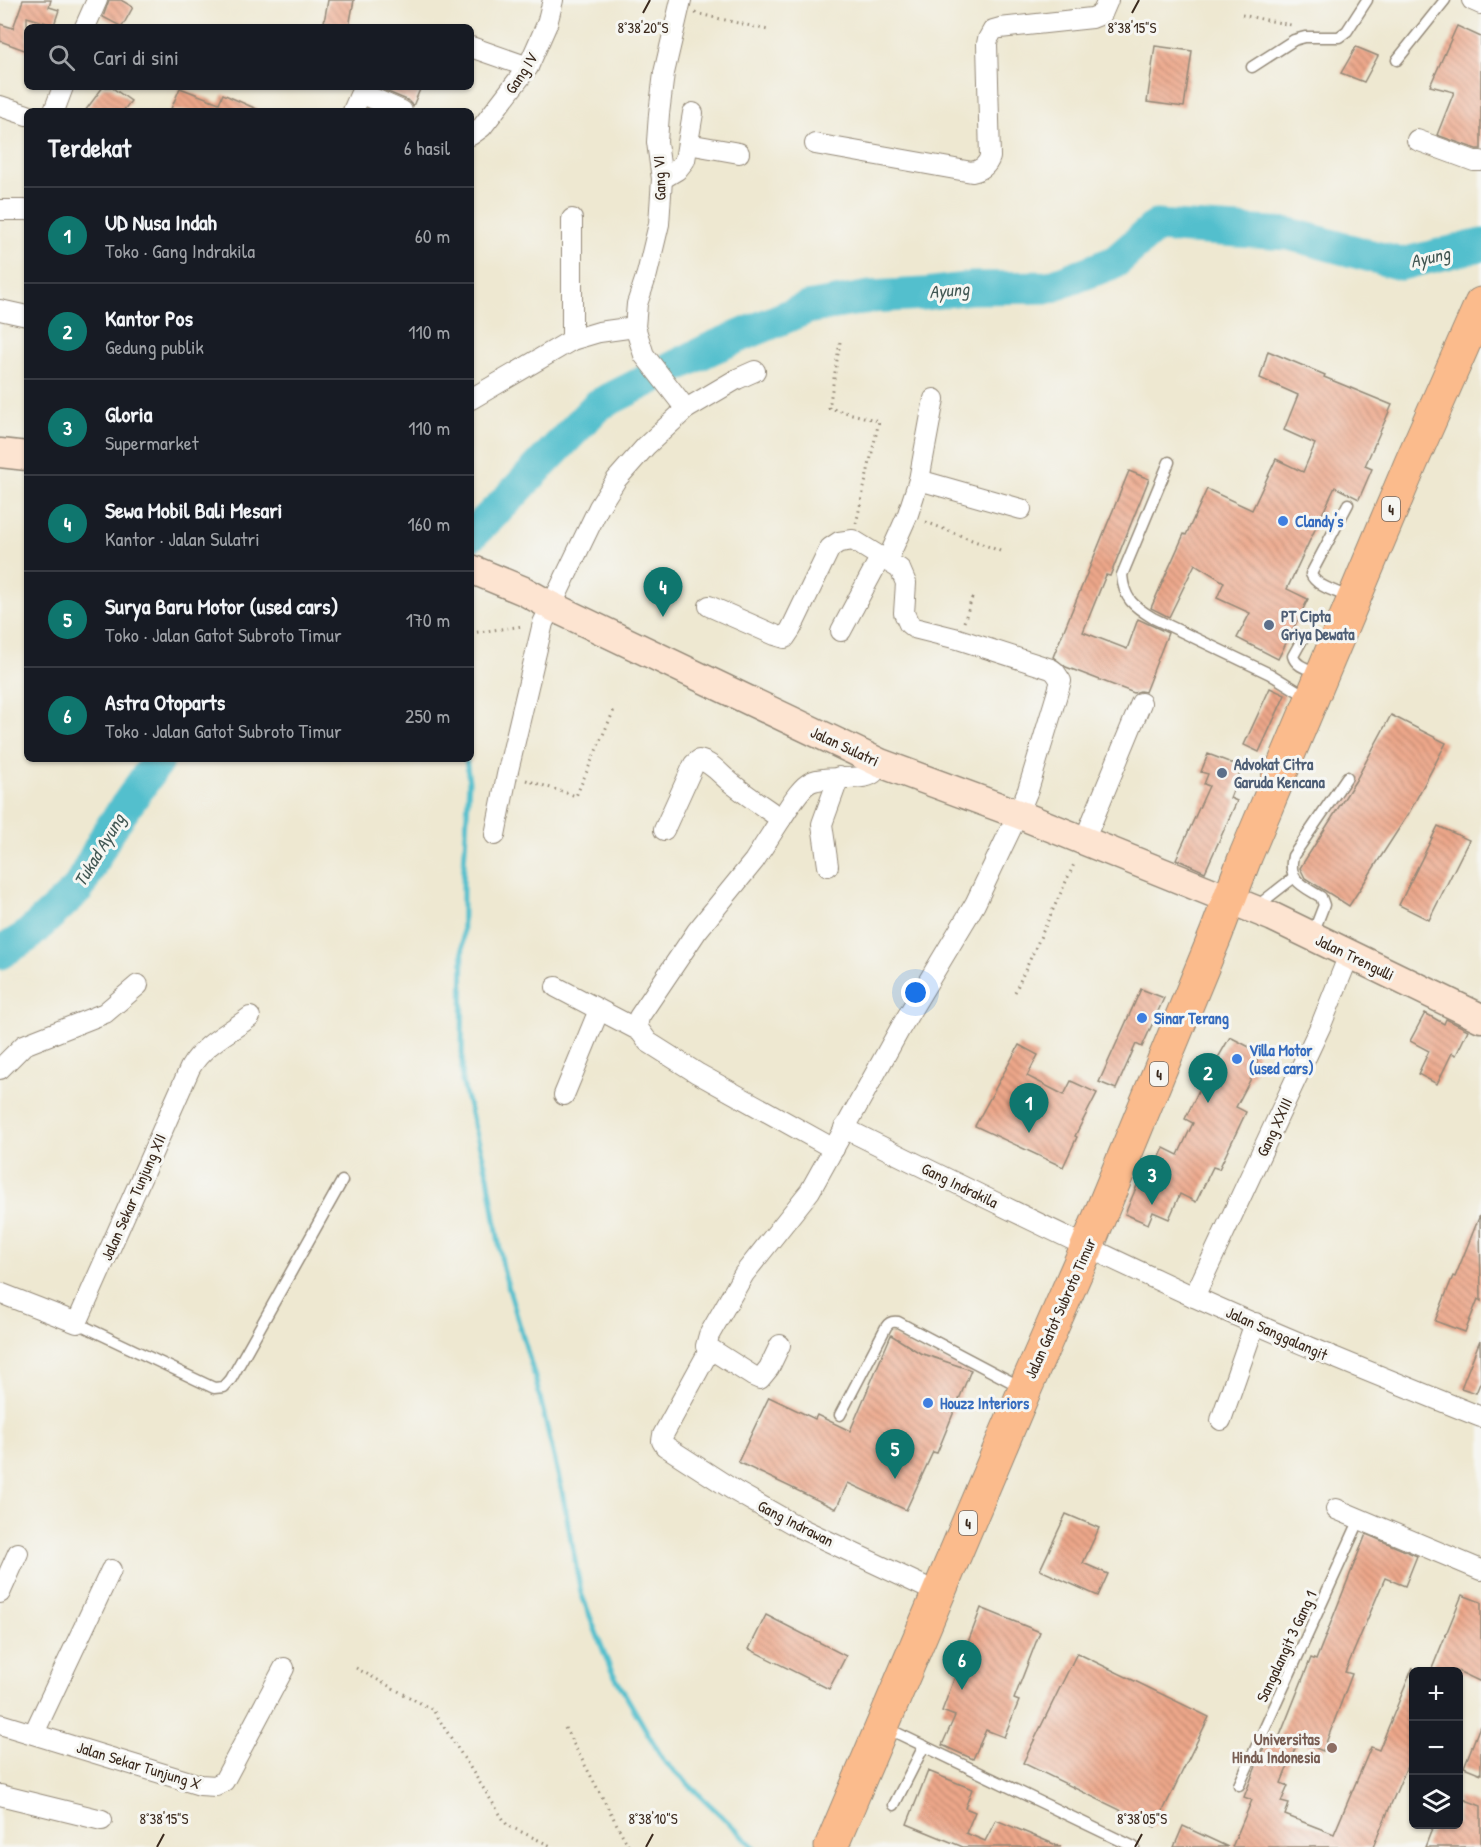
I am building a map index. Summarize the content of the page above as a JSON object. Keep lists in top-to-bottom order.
{
  "streets": {
    "highway": ["4", "Jalan Gatot Subroto Timur"],
    "main road": ["Jalan Sulatri", "Jalan Trengulli"],
    "street": [
      "Gang IV",
      "Gang VI",
      "Gang XXIII",
      "Gang Indrakila",
      "Jalan Sekar Tunjung XII",
      "Jalan Sanggalangit",
      "Gang Indrawan",
      "Jalan Sekar Tunjung X"
    ],
    "lane": ["Sangalangit 3 Gang 1"]
  },
  "crossings": [
    ["4", "Jalan Sulatri"],
    ["4", "Jalan Trengulli"],
    ["4", "Jalan Gatot Subroto Timur"],
    ["Jalan Sulatri", "Jalan Trengulli"],
    ["Jalan Sulatri", "Jalan Gatot Subroto Timur"],
    ["Jalan Trengulli", "Gang XXIII"],
    ["Jalan Trengulli", "Jalan Gatot Subroto Timur"],
    ["Gang XXIII", "Jalan Sanggalangit"],
    ["Gang Indrakila", "Jalan Gatot Subroto Timur"],
    ["Gang Indrakila", "Jalan Sanggalangit"],
    ["Jalan Gatot Subroto Timur", "Jalan Sanggalangit"],
    ["Jalan Gatot Subroto Timur", "Gang Indrawan"]
  ],
  "water": ["Ayung", "Tukad Ayung"],
  "places": [
    "Clandy's",
    "PT Cipta Griya Dewata",
    "Advokat Citra Garuda Kencana",
    "Sinar Terang",
    "Villa Motor (used cars)",
    "Houzz Interiors",
    "Universitas Hindu Indonesia"
  ],
  "page": {
    "search": "Cari di sini",
    "heading": ["Terdekat", "6 hasil"],
    "list": [
      {
        "mark": "1",
        "name": "UD Nusa Indah",
        "note": "Toko · Gang Indrakila",
        "value": "60 m"
      },
      {
        "mark": "2",
        "name": "Kantor Pos",
        "note": "Gedung publik",
        "value": "110 m"
      },
      {
        "mark": "3",
        "name": "Gloria",
        "note": "Supermarket",
        "value": "110 m"
      },
      {
        "mark": "4",
        "name": "Sewa Mobil Bali Mesari",
        "note": "Kantor · Jalan Sulatri",
        "value": "160 m"
      },
      {
        "mark": "5",
        "name": "Surya Baru Motor (used cars)",
        "note": "Toko · Jalan Gatot Subroto Timur",
        "value": "170 m"
      },
      {
        "mark": "6",
        "name": "Astra Otoparts",
        "note": "Toko · Jalan Gatot Subroto Timur",
        "value": "250 m"
      }
    ],
    "pins": [
      "4",
      "2",
      "1",
      "3",
      "5",
      "6"
    ],
    "map_buttons": ["+", "−"]
  },
  "coordinates": [
    "8°38'20\"S",
    "8°38'15\"S",
    "8°38'10\"S",
    "8°38'05\"S"
  ]
}
